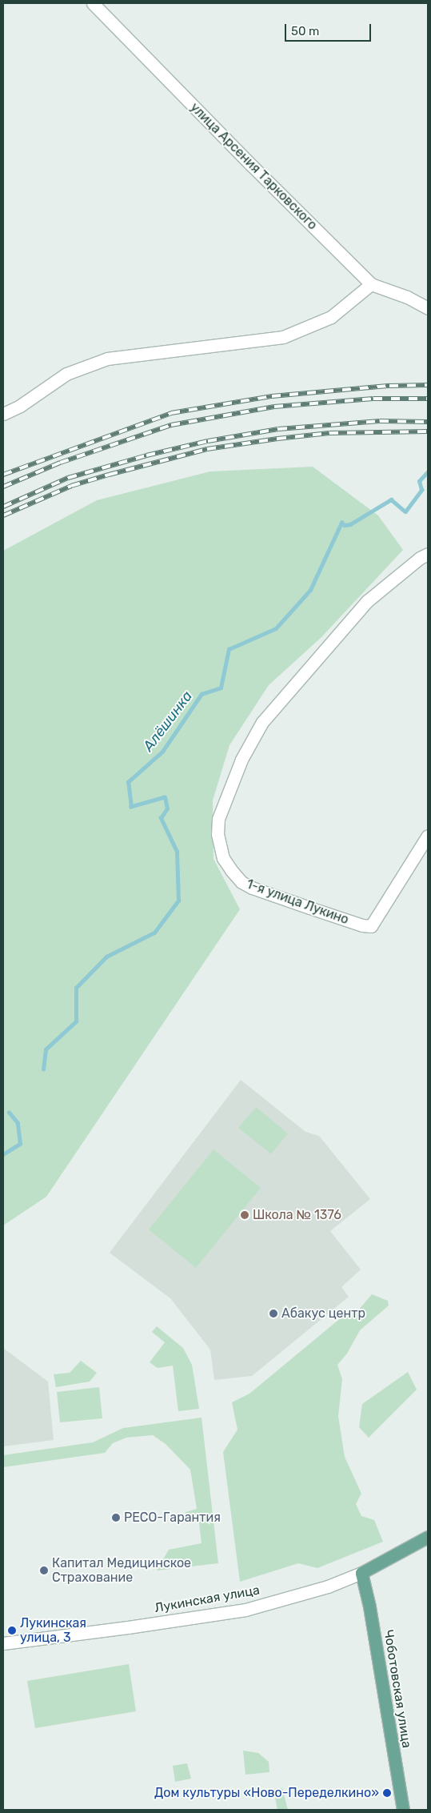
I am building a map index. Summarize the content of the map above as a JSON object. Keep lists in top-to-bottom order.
{
  "streets": {
    "main road": ["Лукинская улица", "Чоботовская улица"],
    "street": ["улица Арсения Тарковского", "1-я улица Лукино"]
  },
  "crossings": [
    ["Лукинская улица", "Чоботовская улица"]
  ],
  "water": ["Алёшинка"],
  "places": [
    "Школа № 1376",
    "Абакус центр",
    "РЕСО-Гарантия",
    "Капитал Медицинское Страхование",
    "Лукинская улица, 3",
    "Дом культуры «Ново-Переделкино»"
  ],
  "scale_bar": "50 m"
}
